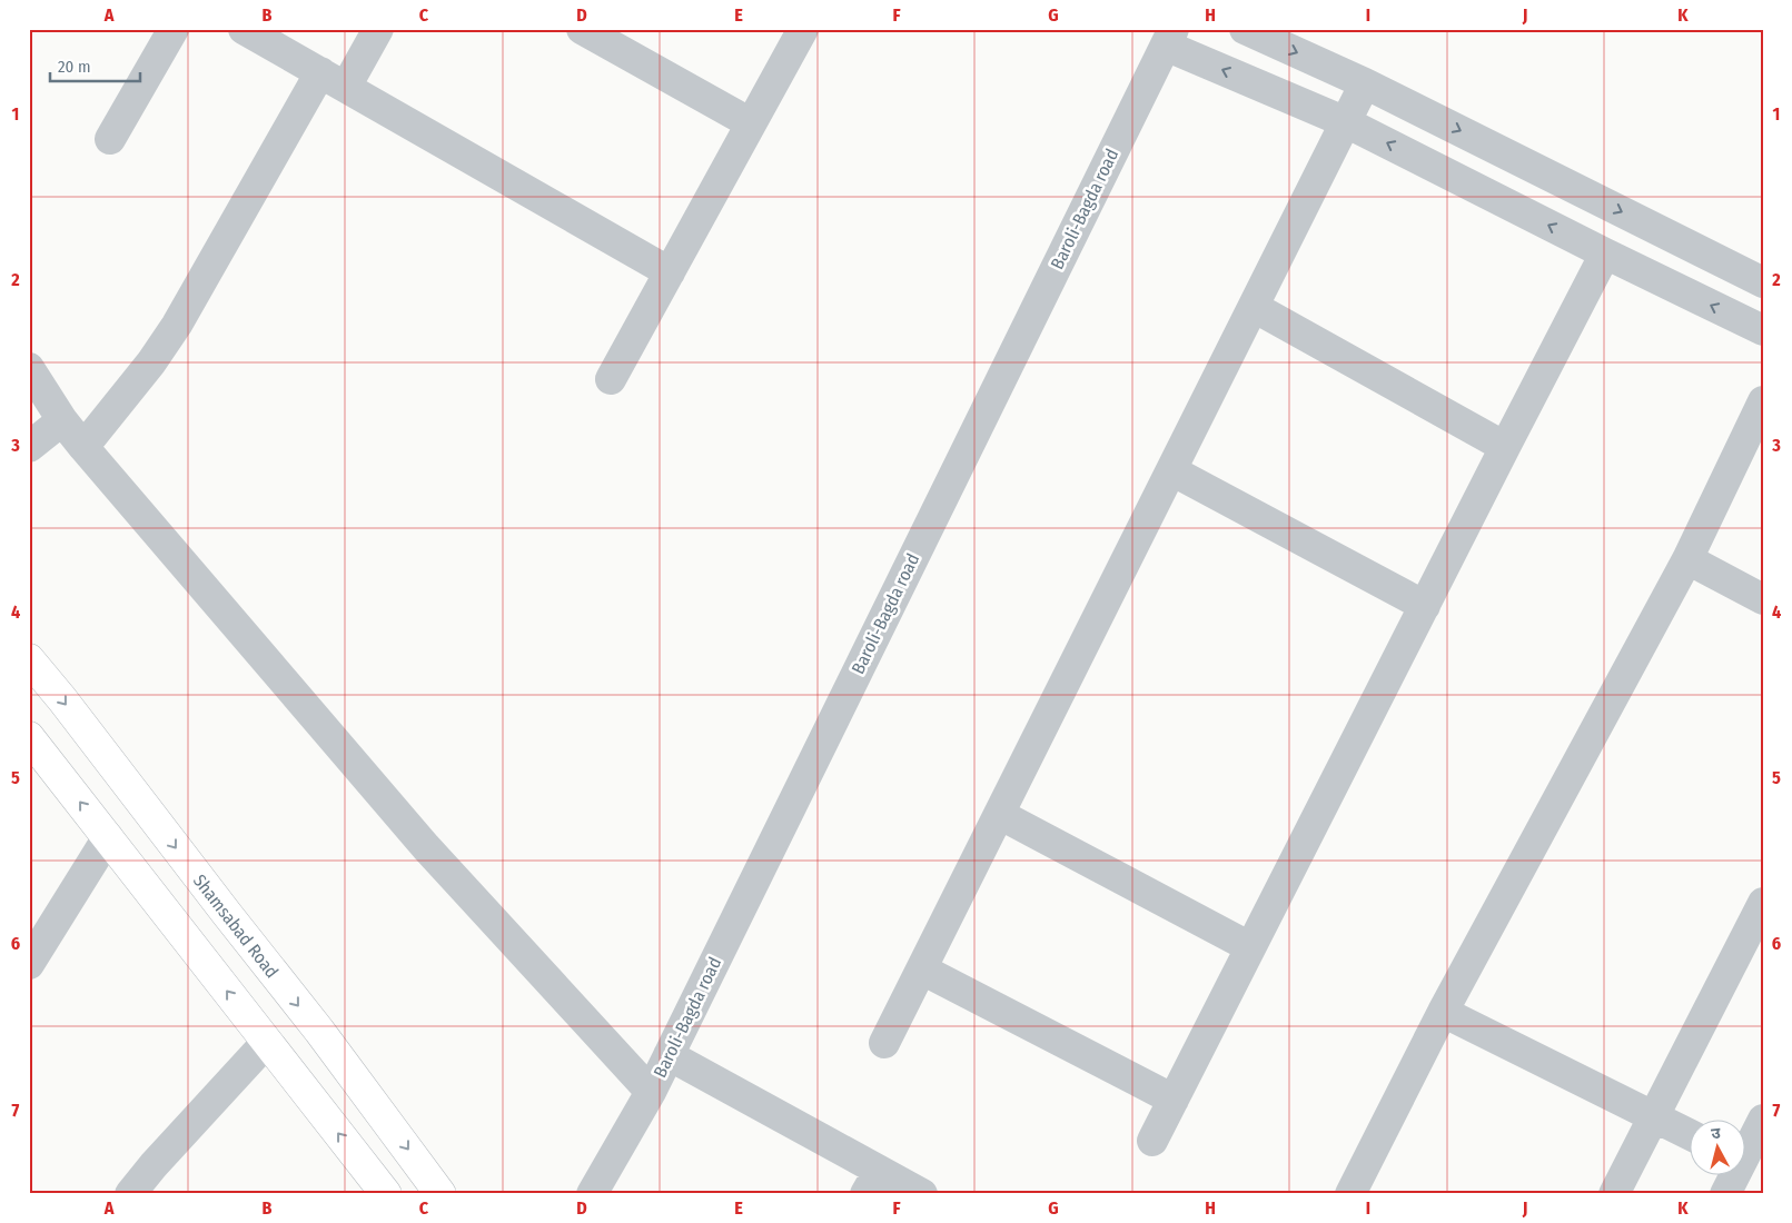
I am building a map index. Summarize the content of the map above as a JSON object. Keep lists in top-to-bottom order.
{
  "streets": {
    "main road": ["Shamsabad Road"],
    "street": ["Baroli-Bagda road"]
  },
  "scale_bar": "20 m",
  "north": "top",
  "grid": {
    "columns": [
      "A",
      "B",
      "C",
      "D",
      "E",
      "F",
      "G",
      "H",
      "I",
      "J",
      "K"
    ],
    "rows": [
      "1",
      "2",
      "3",
      "4",
      "5",
      "6",
      "7"
    ]
  }
}
